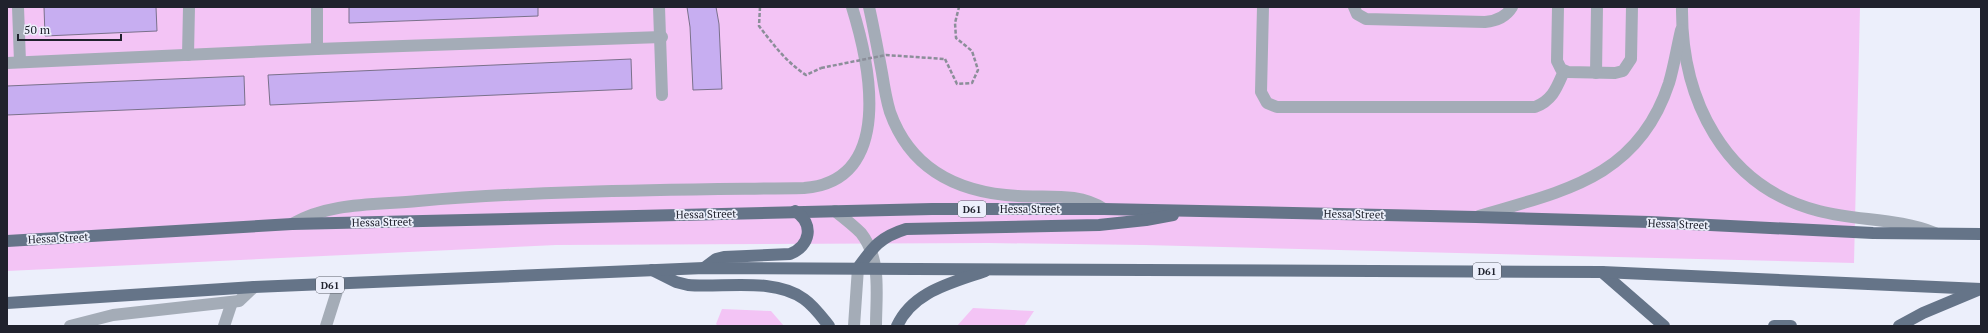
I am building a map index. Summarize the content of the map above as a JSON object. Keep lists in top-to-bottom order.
{
  "streets": {
    "main road": ["D61", "Hessa Street"]
  },
  "scale_bar": "50 m"
}
